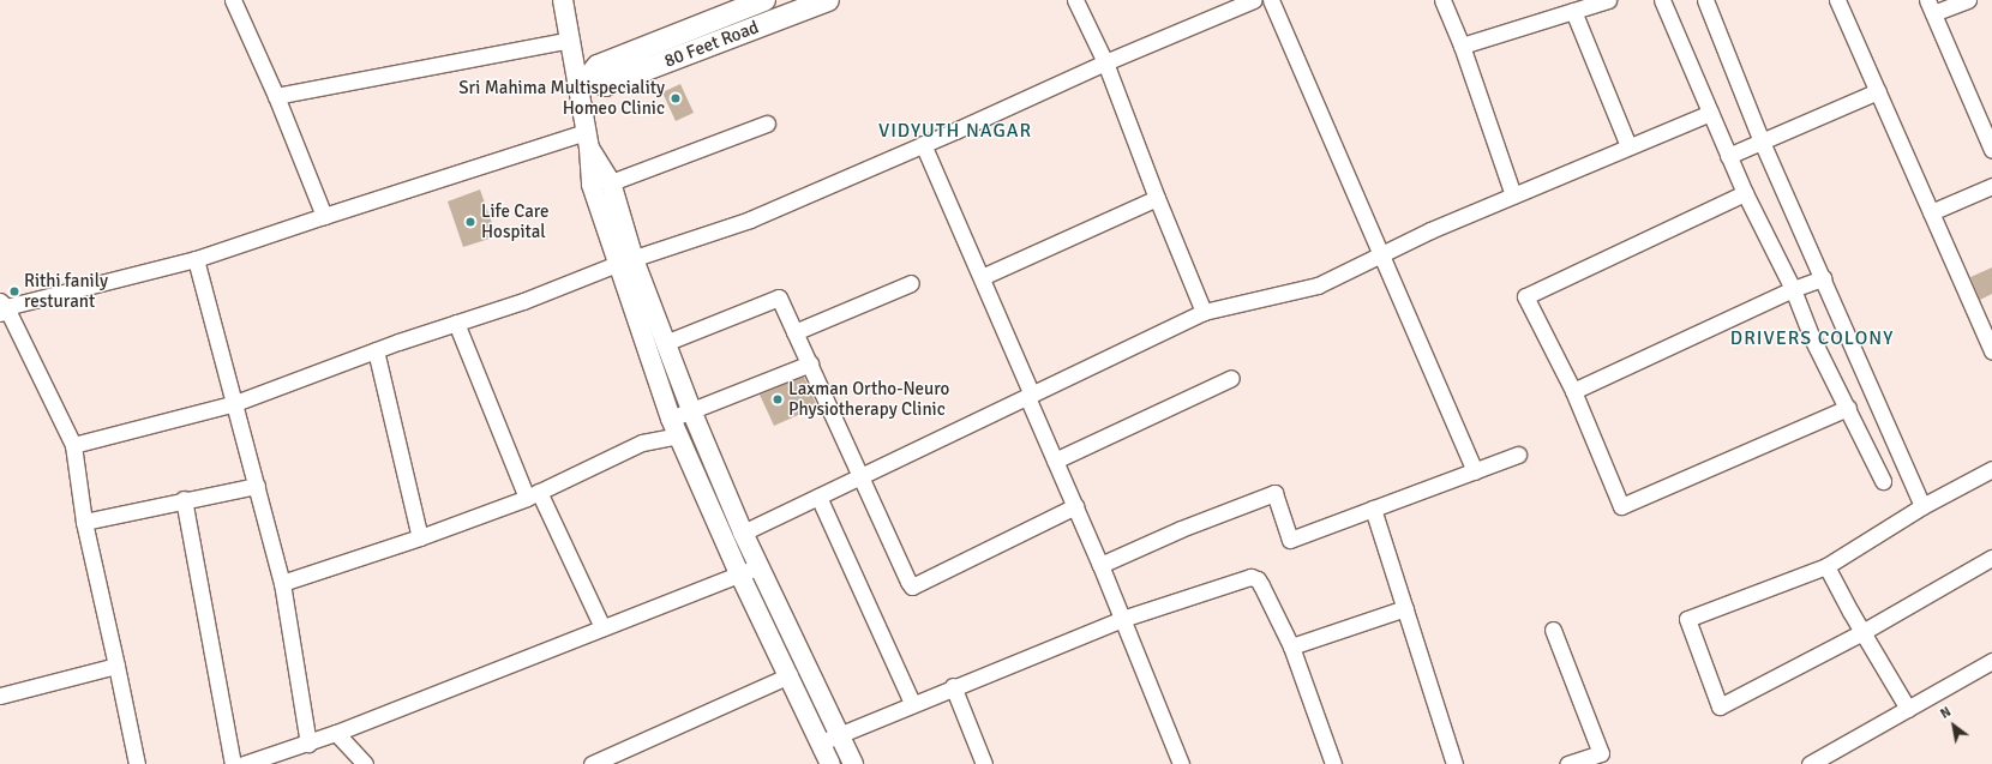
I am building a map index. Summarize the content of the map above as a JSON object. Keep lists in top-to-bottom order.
{
  "streets": {
    "main road": ["80 Feet Road"]
  },
  "districts": ["VIDYUTH NAGAR", "DRIVERS COLONY"],
  "places": [
    "Sri Mahima Multispeciality Homeo Clinic",
    "Life Care Hospital",
    "Rithi fanily resturant",
    "Laxman Ortho-Neuro Physiotherapy Clinic"
  ],
  "north": "top left"
}
